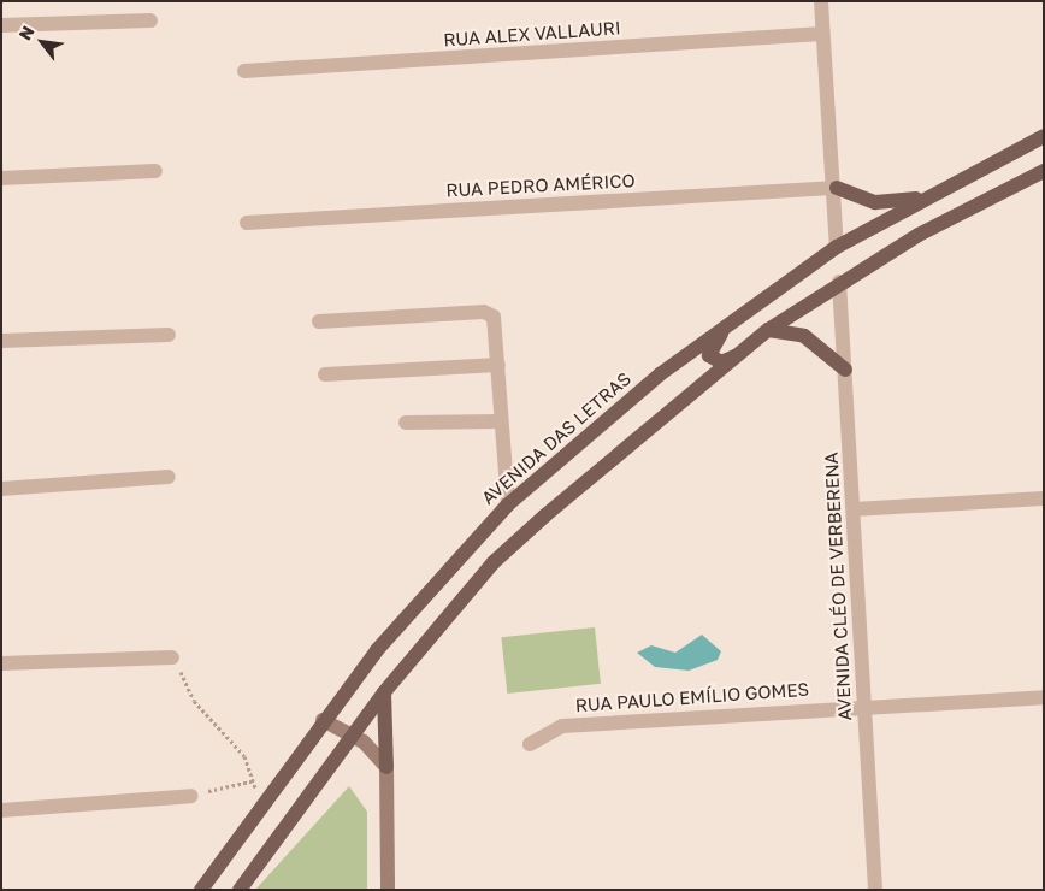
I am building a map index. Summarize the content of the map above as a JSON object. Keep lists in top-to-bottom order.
{
  "streets": {
    "main road": ["AVENIDA DAS LETRAS"],
    "street": [
      "RUA ALEX VALLAURI",
      "RUA PEDRO AMÉRICO",
      "AVENIDA CLÉO DE VERBERENA",
      "RUA PAULO EMÍLIO GOMES"
    ]
  },
  "crossings": [
    ["AVENIDA CLÉO DE VERBERENA", "RUA PAULO EMÍLIO GOMES"]
  ],
  "north": "top left"
}
